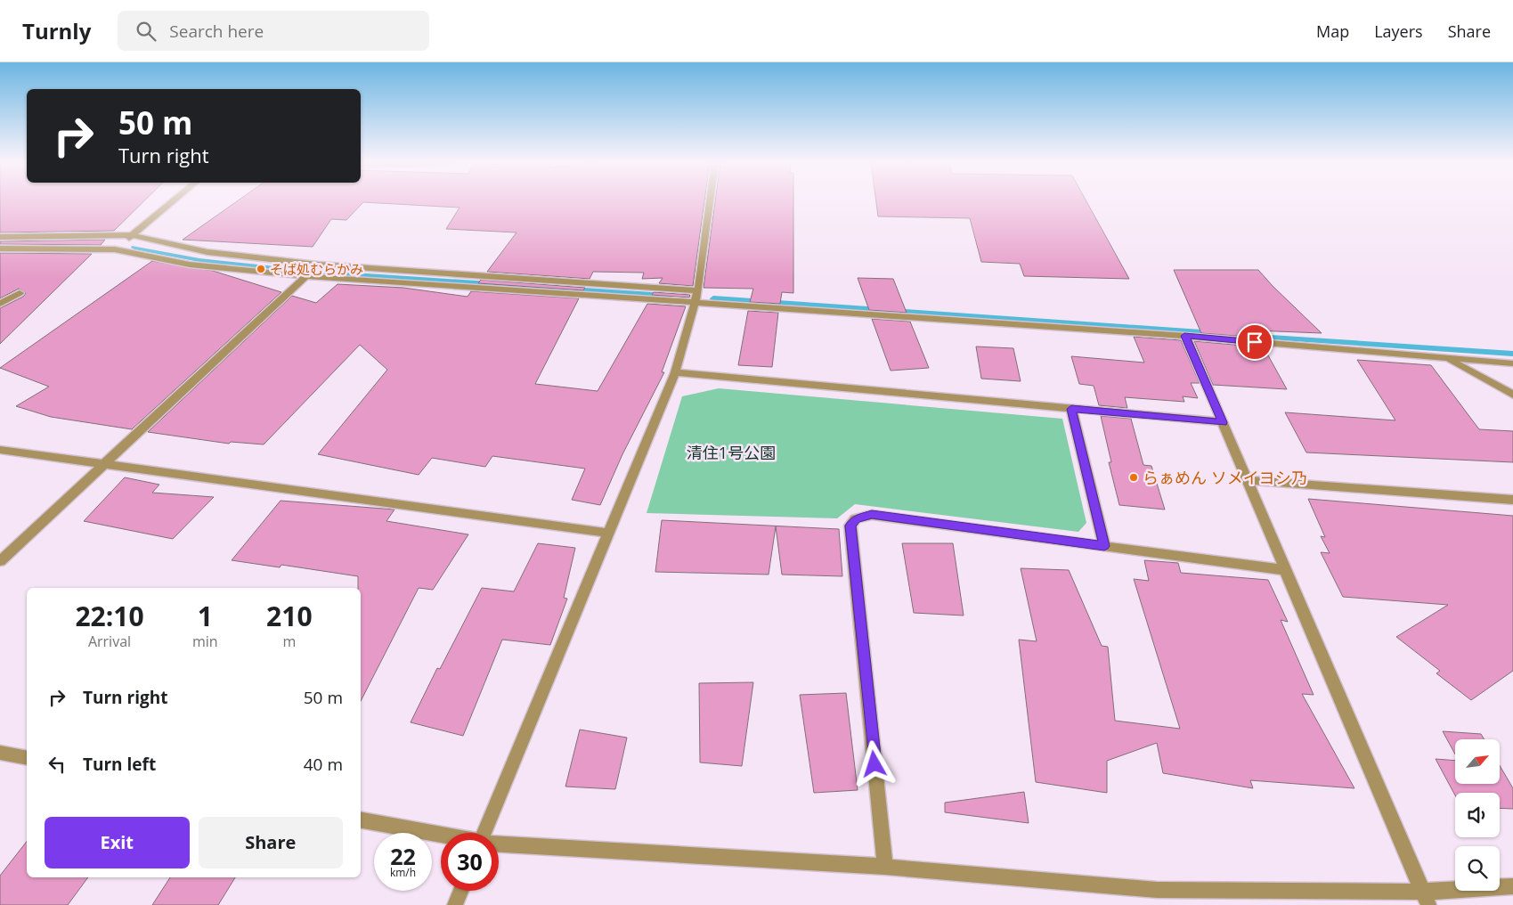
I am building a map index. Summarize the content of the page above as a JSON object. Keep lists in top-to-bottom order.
{
  "parks": ["清住1号公園"],
  "places": ["そば処むらかみ", "らぁめん ソメイヨシ乃"],
  "north": "top right",
  "page": {
    "header": "Turnly",
    "search": "Search here",
    "nav": ["Map", "Layers", "Share"],
    "turn": ["50 m", "Turn right"],
    "eta": [
      "22:10",
      "Arrival",
      "1",
      "min",
      "210",
      "m"
    ],
    "list": [
      {
        "name": "Turn right",
        "value": "50 m"
      },
      {
        "name": "Turn left",
        "value": "40 m"
      }
    ],
    "buttons": ["Exit", "Share"],
    "speed": "22 km/h",
    "limit": "30"
  }
}
